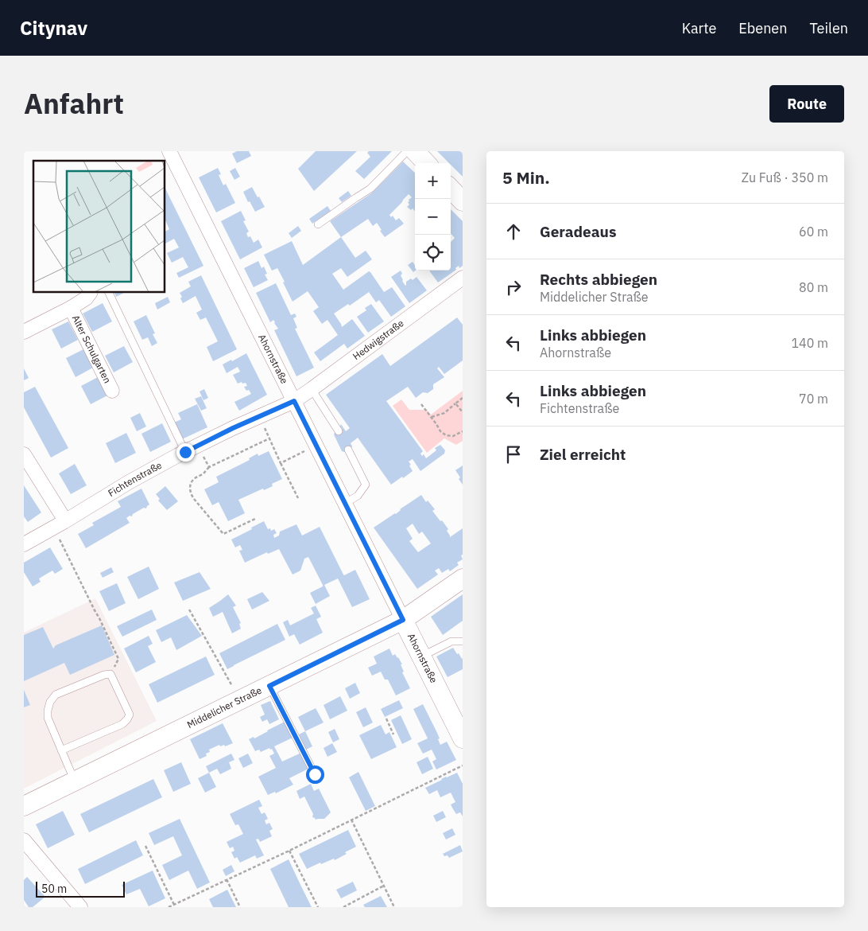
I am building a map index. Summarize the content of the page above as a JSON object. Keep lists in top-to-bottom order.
{
  "streets": {
    "street": [
      "Hedwigstraße",
      "Alter Schulgarten",
      "Ahornstraße",
      "Fichtenstraße",
      "Middelicher Straße"
    ]
  },
  "crossings": [
    ["Hedwigstraße", "Ahornstraße"],
    ["Hedwigstraße", "Fichtenstraße"],
    ["Ahornstraße", "Fichtenstraße"],
    ["Ahornstraße", "Middelicher Straße"]
  ],
  "scale_bar": "50 m",
  "page": {
    "header": "Citynav",
    "nav": ["Karte", "Ebenen", "Teilen"],
    "title": "Anfahrt",
    "buttons": "Route",
    "heading": ["5 Min.", "Zu Fuß · 350 m"],
    "map_buttons": ["+", "−"],
    "list": [
      ["Geradeaus", "60 m"],
      ["Rechts abbiegen", "Middelicher Straße", "80 m"],
      ["Links abbiegen", "Ahornstraße", "140 m"],
      ["Links abbiegen", "Fichtenstraße", "70 m"],
      "Ziel erreicht"
    ],
    "scale": "50 m"
  }
}
